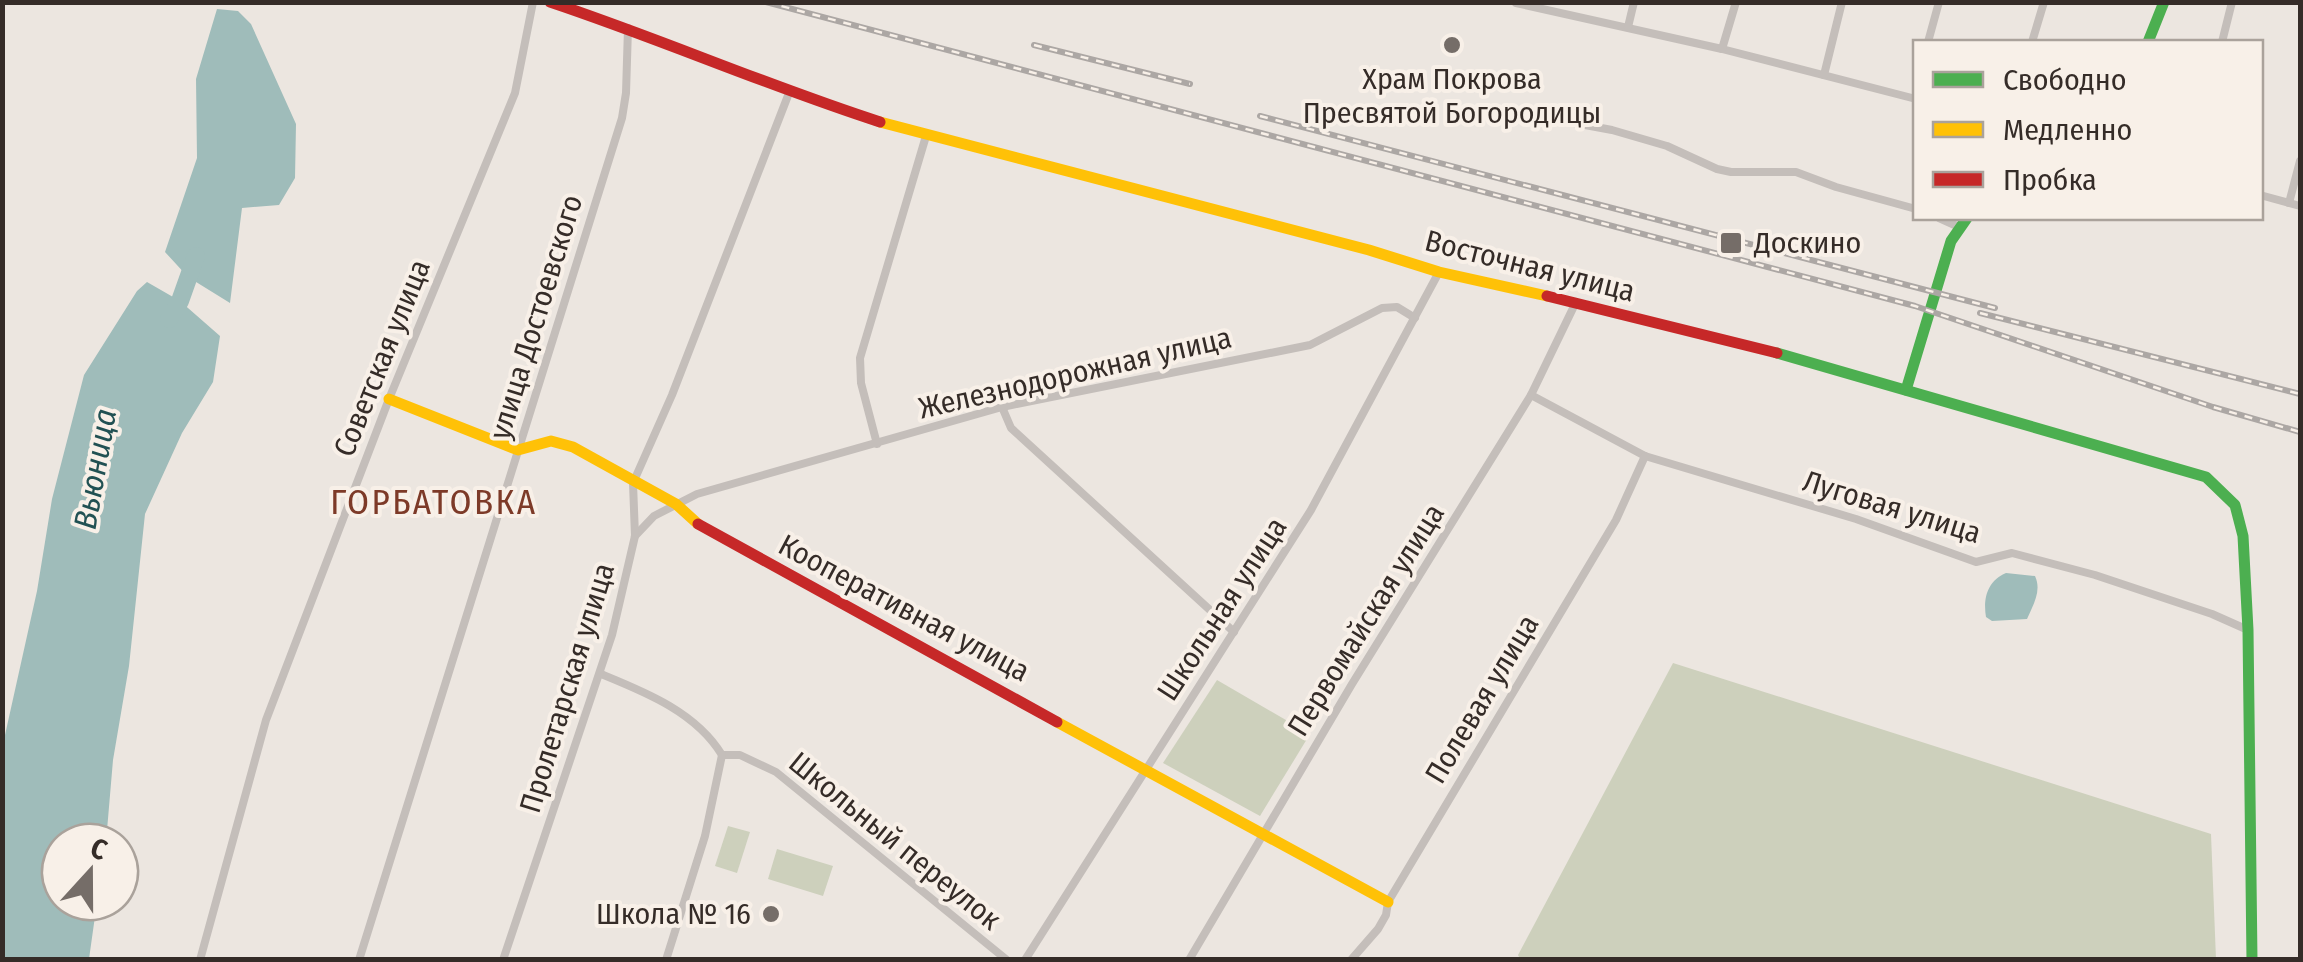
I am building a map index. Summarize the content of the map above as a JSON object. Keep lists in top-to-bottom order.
{
  "streets": {
    "main road": ["Восточная улица", "Кооперативная улица"],
    "street": [
      "улица Достоевского",
      "Советская улица",
      "Железнодорожная улица",
      "Луговая улица",
      "Школьная улица",
      "Первомайская улица",
      "Пролетарская улица",
      "Полевая улица",
      "Школьный переулок"
    ]
  },
  "crossings": [
    ["Восточная улица", "улица Достоевского"],
    ["Восточная улица", "Луговая улица"],
    ["Восточная улица", "Школьная улица"],
    ["Восточная улица", "Первомайская улица"],
    ["Восточная улица", "Пролетарская улица"],
    ["улица Достоевского", "Кооперативная улица"],
    ["Советская улица", "Кооперативная улица"],
    ["Железнодорожная улица", "Кооперативная улица"],
    ["Железнодорожная улица", "Школьная улица"],
    ["Железнодорожная улица", "Пролетарская улица"],
    ["Луговая улица", "Первомайская улица"],
    ["Луговая улица", "Полевая улица"],
    ["Кооперативная улица", "Школьная улица"],
    ["Кооперативная улица", "Первомайская улица"],
    ["Кооперативная улица", "Пролетарская улица"],
    ["Кооперативная улица", "Полевая улица"]
  ],
  "districts": ["ГОРБАТОВКА"],
  "water": ["Вьюница"],
  "places": {
    "other": ["Храм Покрова Пресвятой Богородицы", "Школа № 16"],
    "transit": ["Доскино"]
  },
  "legend": ["Свободно", "Медленно", "Пробка"],
  "north": "top"
}
